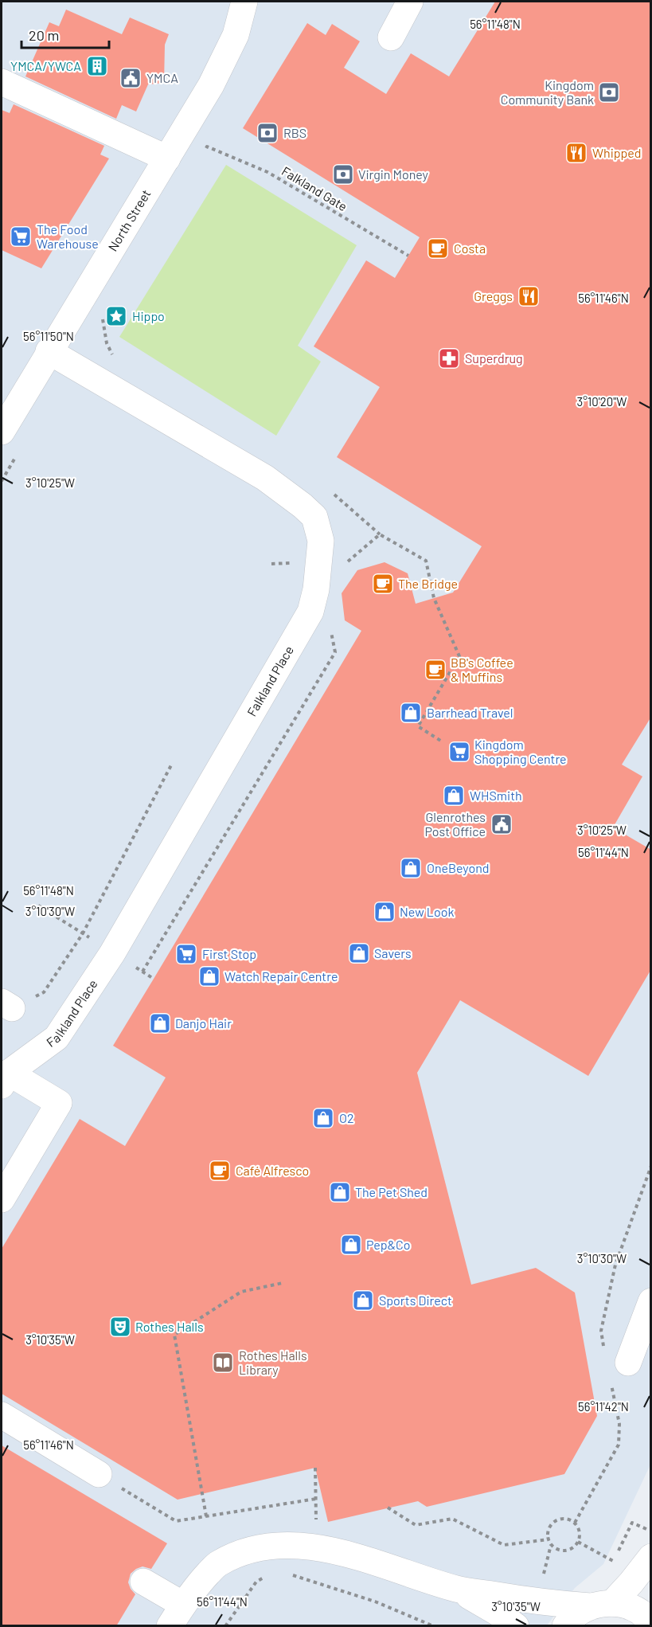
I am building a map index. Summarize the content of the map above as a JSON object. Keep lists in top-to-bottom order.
{
  "streets": {
    "street": ["North Street", "Falkland Place"],
    "path": ["Falkland Gate"]
  },
  "crossings": [
    ["North Street", "Falkland Place"]
  ],
  "places": {
    "building": ["YMCA/YWCA"],
    "public building": ["YMCA", "Glenrothes Post Office"],
    "bank": ["Kingdom Community Bank", "RBS", "Virgin Money"],
    "restaurant": ["Whipped", "Greggs"],
    "supermarket": ["The Food Warehouse", "Kingdom Shopping Centre", "First Stop"],
    "cafe": [
      "Costa",
      "The Bridge",
      "BB's Coffee & Muffins",
      "Café Alfresco"
    ],
    "place": ["Hippo"],
    "pharmacy": ["Superdrug"],
    "shop": [
      "Barrhead Travel",
      "WHSmith",
      "OneBeyond",
      "New Look",
      "Savers",
      "Watch Repair Centre",
      "Danjo Hair",
      "O2",
      "The Pet Shed",
      "Pep&Co",
      "Sports Direct"
    ],
    "theatre": ["Rothes Halls"],
    "library": ["Rothes Halls Library"]
  },
  "scale_bar": "20 m",
  "coordinates": [
    "56°11'48\"N",
    "56°11'46\"N",
    "56°11'50\"N",
    "3°10'20\"W",
    "3°10'25\"W",
    "56°11'44\"N",
    "3°10'30\"W",
    "3°10'35\"W",
    "56°11'42\"N"
  ]
}
